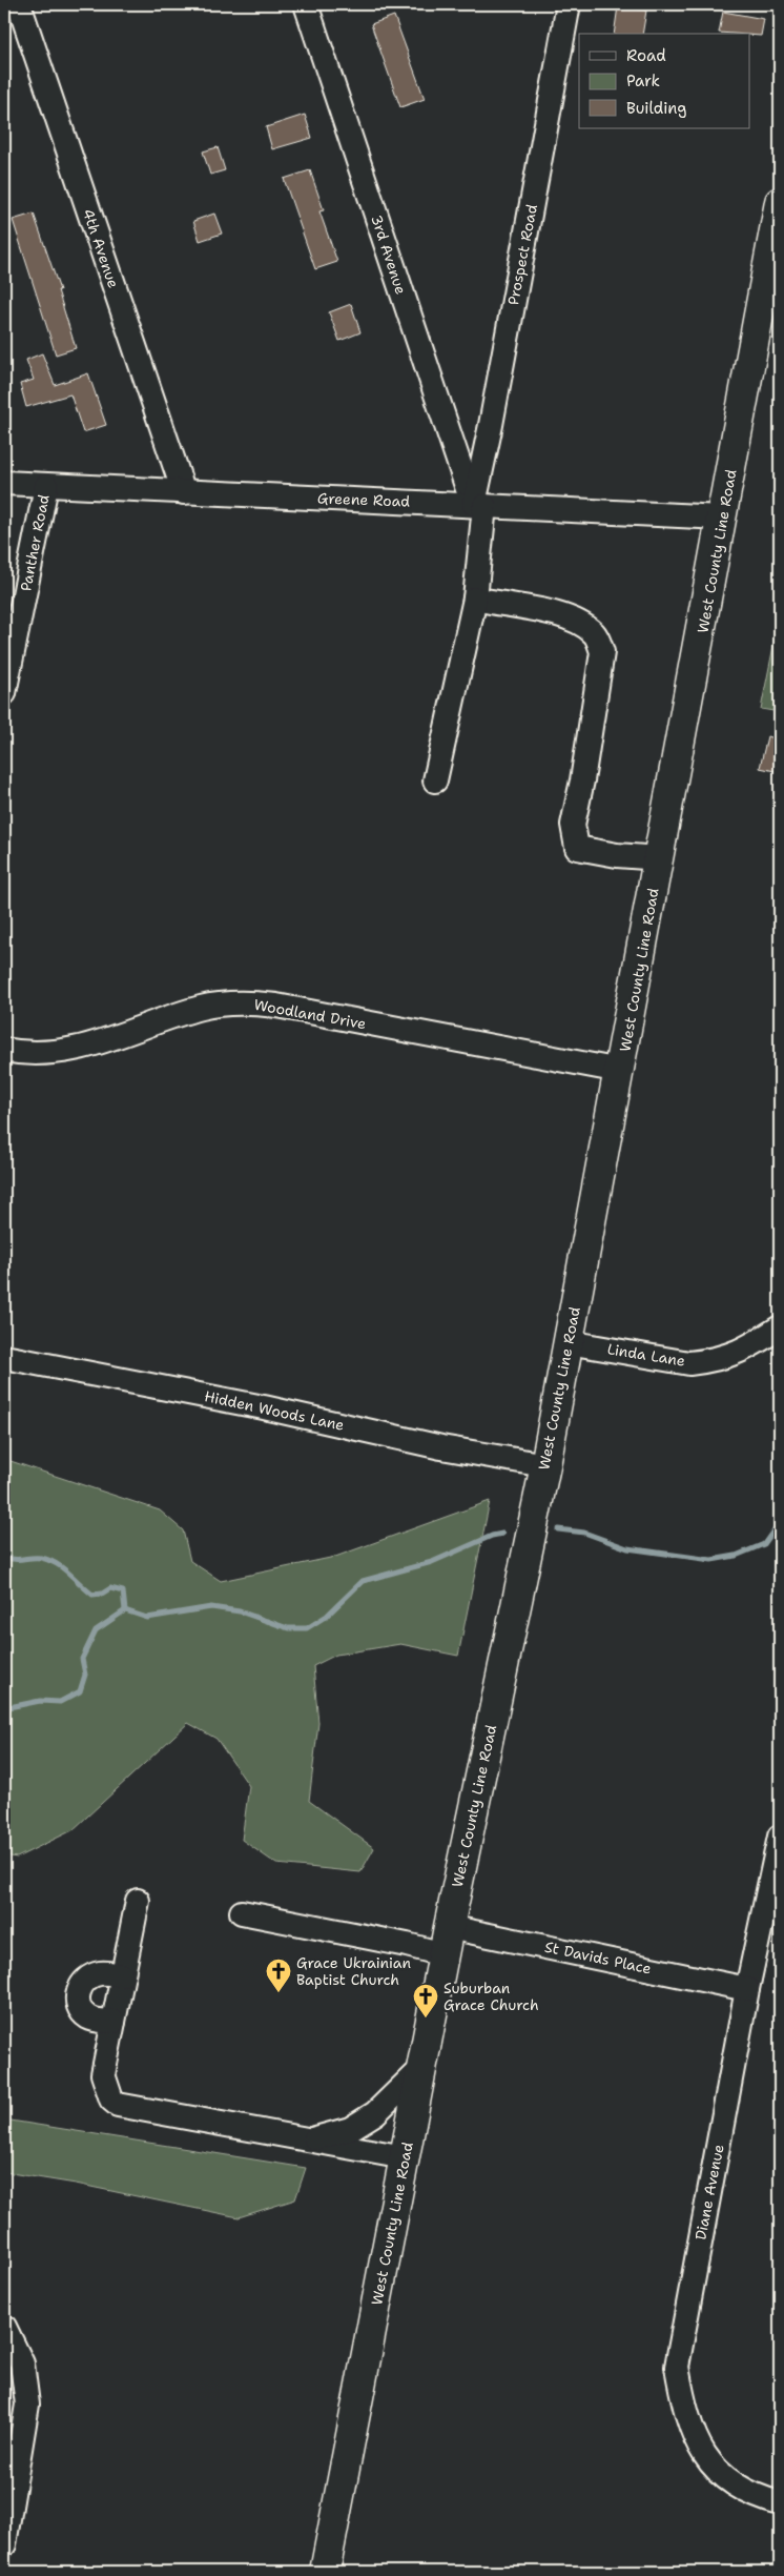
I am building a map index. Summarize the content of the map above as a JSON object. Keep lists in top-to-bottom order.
{
  "streets": {
    "main road": ["West County Line Road"],
    "street": [
      "4th Avenue",
      "3rd Avenue",
      "Prospect Road",
      "Greene Road",
      "Panther Road",
      "Woodland Drive",
      "Linda Lane",
      "Hidden Woods Lane",
      "St Davids Place",
      "Diane Avenue"
    ]
  },
  "crossings": [
    ["4th Avenue", "Greene Road"],
    ["3rd Avenue", "Prospect Road"],
    ["3rd Avenue", "Greene Road"],
    ["Prospect Road", "Greene Road"],
    ["Greene Road", "Panther Road"],
    ["Greene Road", "West County Line Road"],
    ["West County Line Road", "Woodland Drive"],
    ["West County Line Road", "Linda Lane"],
    ["West County Line Road", "Hidden Woods Lane"],
    ["West County Line Road", "St Davids Place"],
    ["St Davids Place", "Diane Avenue"]
  ],
  "places": {
    "church": ["Grace Ukrainian Baptist Church", "Suburban Grace Church"]
  },
  "legend": ["Road", "Park", "Building"]
}
